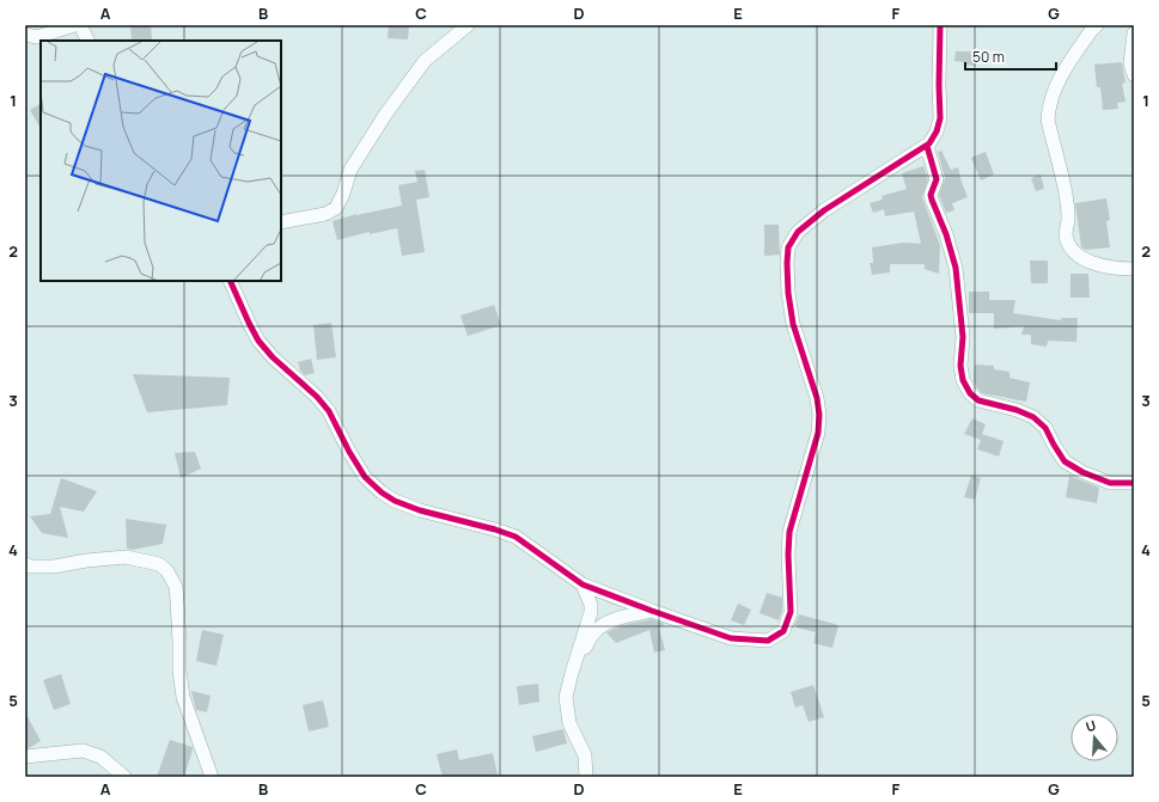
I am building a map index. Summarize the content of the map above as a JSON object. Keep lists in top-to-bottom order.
{
  "scale_bar": "50 m",
  "north": "top",
  "grid": {
    "columns": [
      "A",
      "B",
      "C",
      "D",
      "E",
      "F",
      "G"
    ],
    "rows": [
      "1",
      "2",
      "3",
      "4",
      "5"
    ]
  }
}
